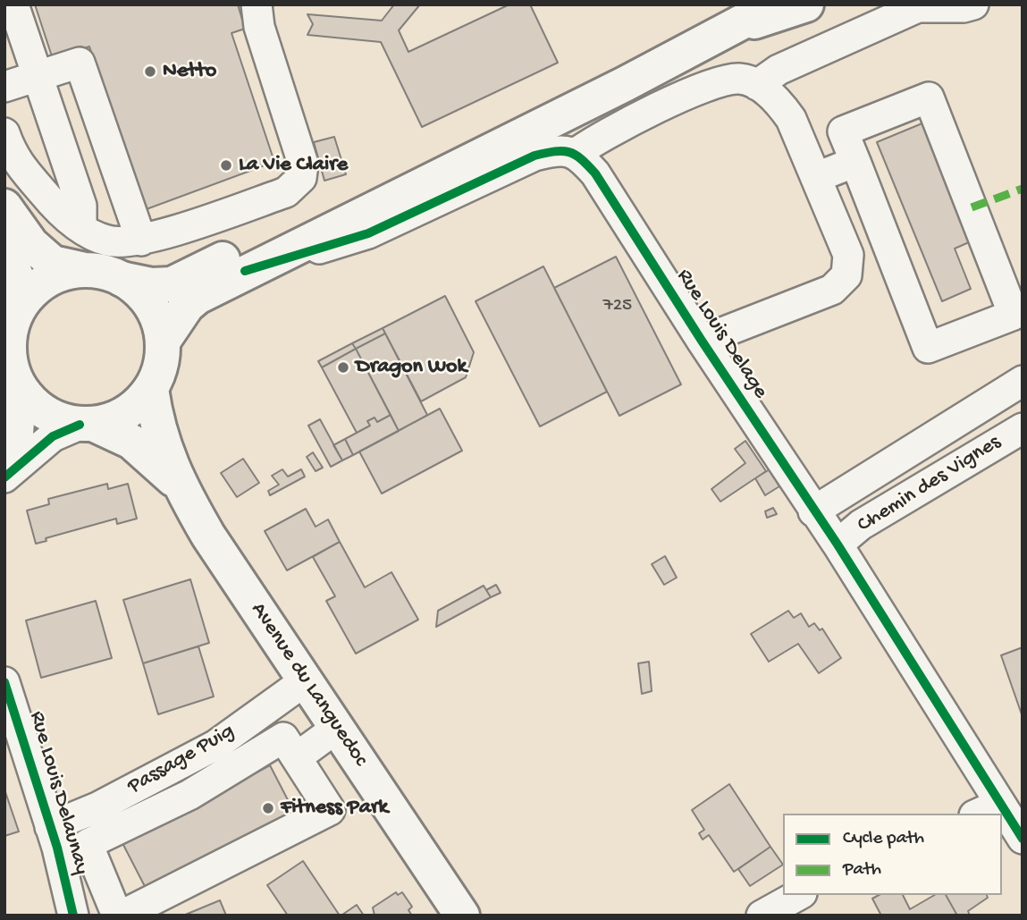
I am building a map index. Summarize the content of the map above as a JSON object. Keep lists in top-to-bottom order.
{
  "streets": {
    "main road": ["Avenue du Languedoc"],
    "street": [
      "Rue Louis Delage",
      "Chemin des Vignes",
      "Passage Puig",
      "Rue Louis Delaunay"
    ]
  },
  "crossings": [
    ["Rue Louis Delage", "Chemin des Vignes"],
    ["Avenue du Languedoc", "Passage Puig"],
    ["Passage Puig", "Rue Louis Delaunay"]
  ],
  "places": [
    "Netto",
    "La Vie Claire",
    "Dragon Wok",
    "Fitness Park"
  ],
  "house_numbers": ["725"],
  "legend": ["Cycle path", "Path"]
}
